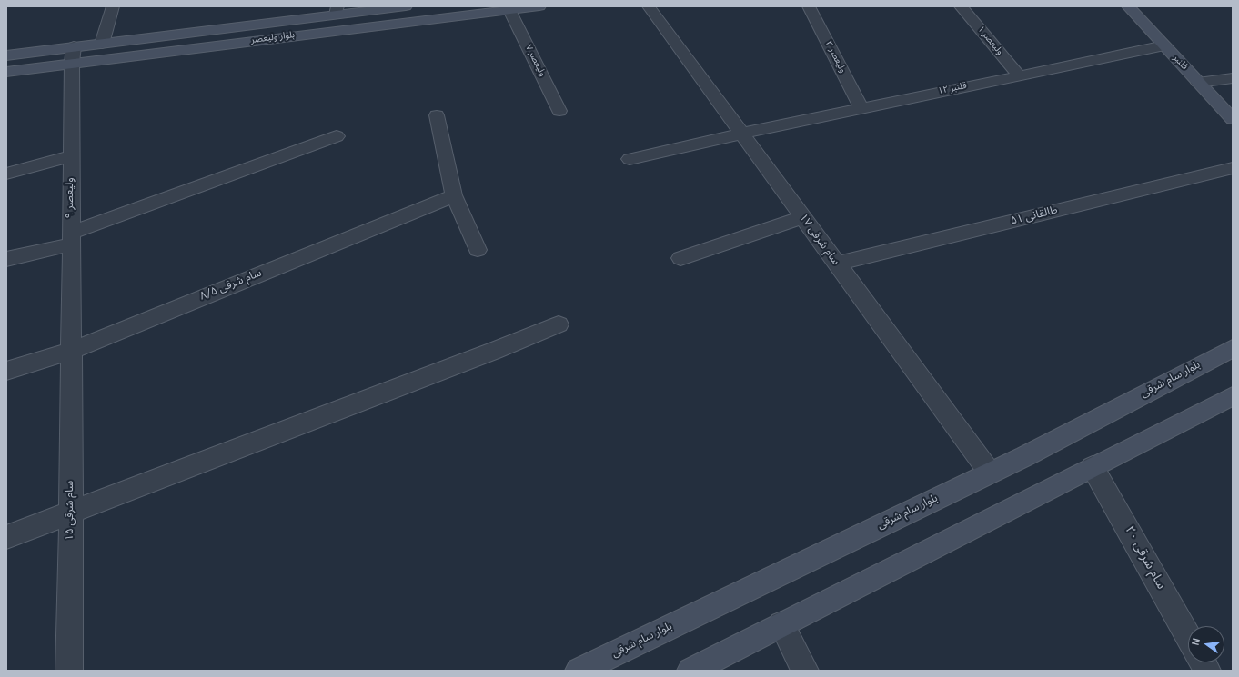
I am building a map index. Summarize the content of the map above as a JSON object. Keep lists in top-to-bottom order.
{
  "streets": {
    "street": [
      "بلوار ولیعصر",
      "ولیعصر ۱",
      "ولیعصر ۳",
      "ولیعصر ۷",
      "قلنبر",
      "قلنبر ۱۲",
      "ولیعصر ۹",
      "طالقانی ۵۱",
      "سام شرقی ۱۷",
      "سام شرقی ۸/۵",
      "بلوار سام شرقی",
      "سام شرقی ۱۵",
      "سام شرقی ۲۰"
    ]
  },
  "crossings": [
    ["بلوار ولیعصر", "ولیعصر ۷"],
    ["بلوار ولیعصر", "ولیعصر ۹"],
    ["ولیعصر ۱", "قلنبر ۱۲"],
    ["ولیعصر ۳", "قلنبر ۱۲"],
    ["قلنبر", "قلنبر ۱۲"],
    ["قلنبر ۱۲", "سام شرقی ۱۷"],
    ["ولیعصر ۹", "سام شرقی ۸/۵"],
    ["ولیعصر ۹", "سام شرقی ۱۵"],
    ["طالقانی ۵۱", "سام شرقی ۱۷"],
    ["سام شرقی ۱۷", "بلوار سام شرقی"],
    ["سام شرقی ۸/۵", "سام شرقی ۱۵"]
  ],
  "north": "left"
}
